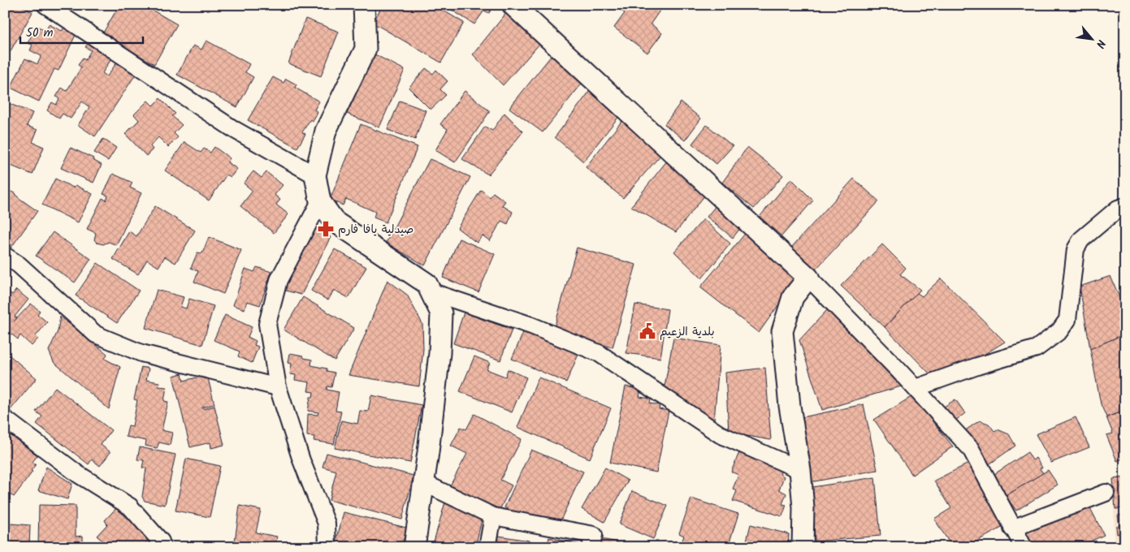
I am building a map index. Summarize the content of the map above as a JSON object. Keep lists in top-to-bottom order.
{
  "places": {
    "pharmacy": ["صيدلية يافا فارم"],
    "public building": ["بلدية الزعيم"]
  },
  "scale_bar": "50 m",
  "north": "bottom right"
}
